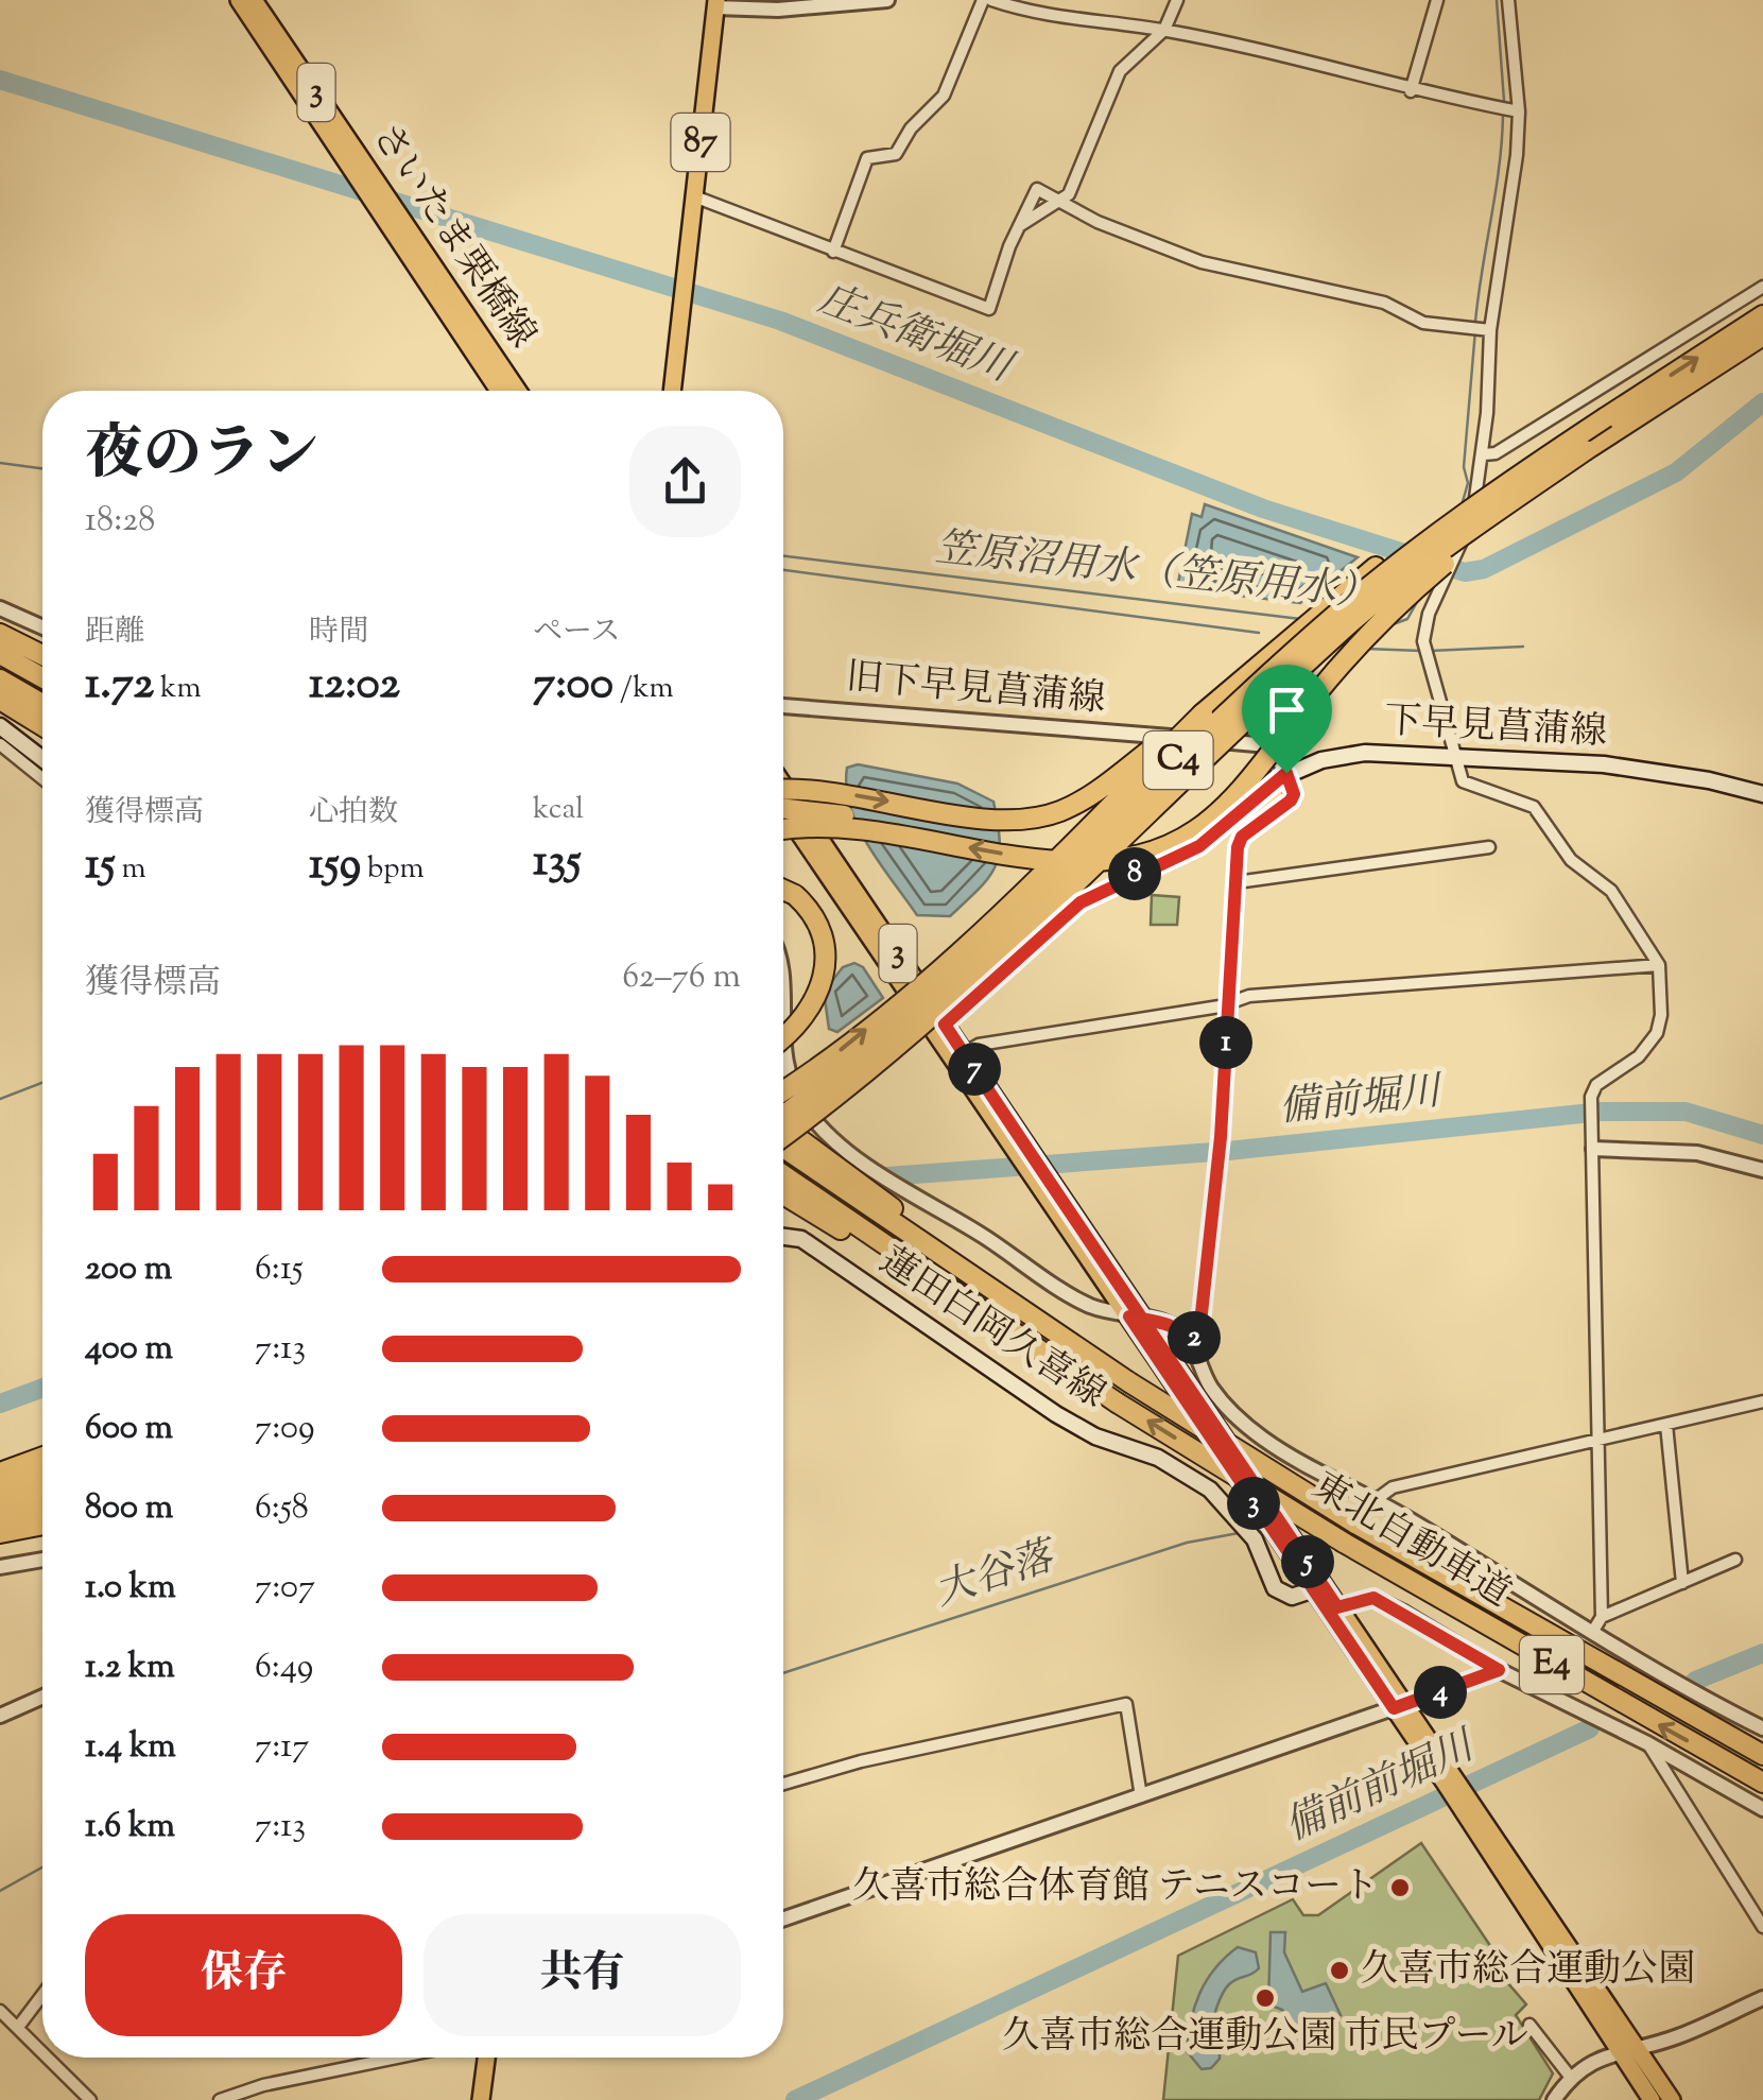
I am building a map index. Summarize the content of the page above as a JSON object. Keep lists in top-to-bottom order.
{
  "streets": {
    "highway": ["C4", "東北自動車道", "E4"],
    "main road": [
      "3",
      "87",
      "さいたま栗橋線",
      "下早見菖蒲線",
      "蓮田白岡久喜線"
    ],
    "street": ["旧下早見菖蒲線"]
  },
  "crossings": [
    ["3", "下早見菖蒲線"],
    ["3", "蓮田白岡久喜線"],
    ["旧下早見菖蒲線", "下早見菖蒲線"]
  ],
  "water": [
    "庄兵衛堀川",
    "笠原沼用水（笠原用水）",
    "備前堀川",
    "大谷落",
    "備前前堀川"
  ],
  "places": ["久喜市総合体育館 テニスコート", "久喜市総合運動公園", "久喜市総合運動公園 市民プール"],
  "page": {
    "heading": ["夜のラン", "18:28"],
    "stats": [
      ["距離", "1.72 km"],
      ["時間", "12:02"],
      ["ペース", "7:00 /km"],
      ["獲得標高", "15 m"],
      ["心拍数", "159 bpm"],
      ["kcal", "135"]
    ],
    "pins": [
      "8",
      "1",
      "7",
      "2",
      "3",
      "5",
      "4"
    ],
    "chart": ["獲得標高", "62–76 m"],
    "list": [
      {
        "name": "200 m",
        "note": "6:15"
      },
      {
        "name": "400 m",
        "note": "7:13"
      },
      {
        "name": "600 m",
        "note": "7:09"
      },
      {
        "name": "800 m",
        "note": "6:58"
      },
      {
        "name": "1.0 km",
        "note": "7:07"
      },
      {
        "name": "1.2 km",
        "note": "6:49"
      },
      {
        "name": "1.4 km",
        "note": "7:17"
      },
      {
        "name": "1.6 km",
        "note": "7:13"
      }
    ],
    "buttons": ["保存", "共有"]
  }
}
